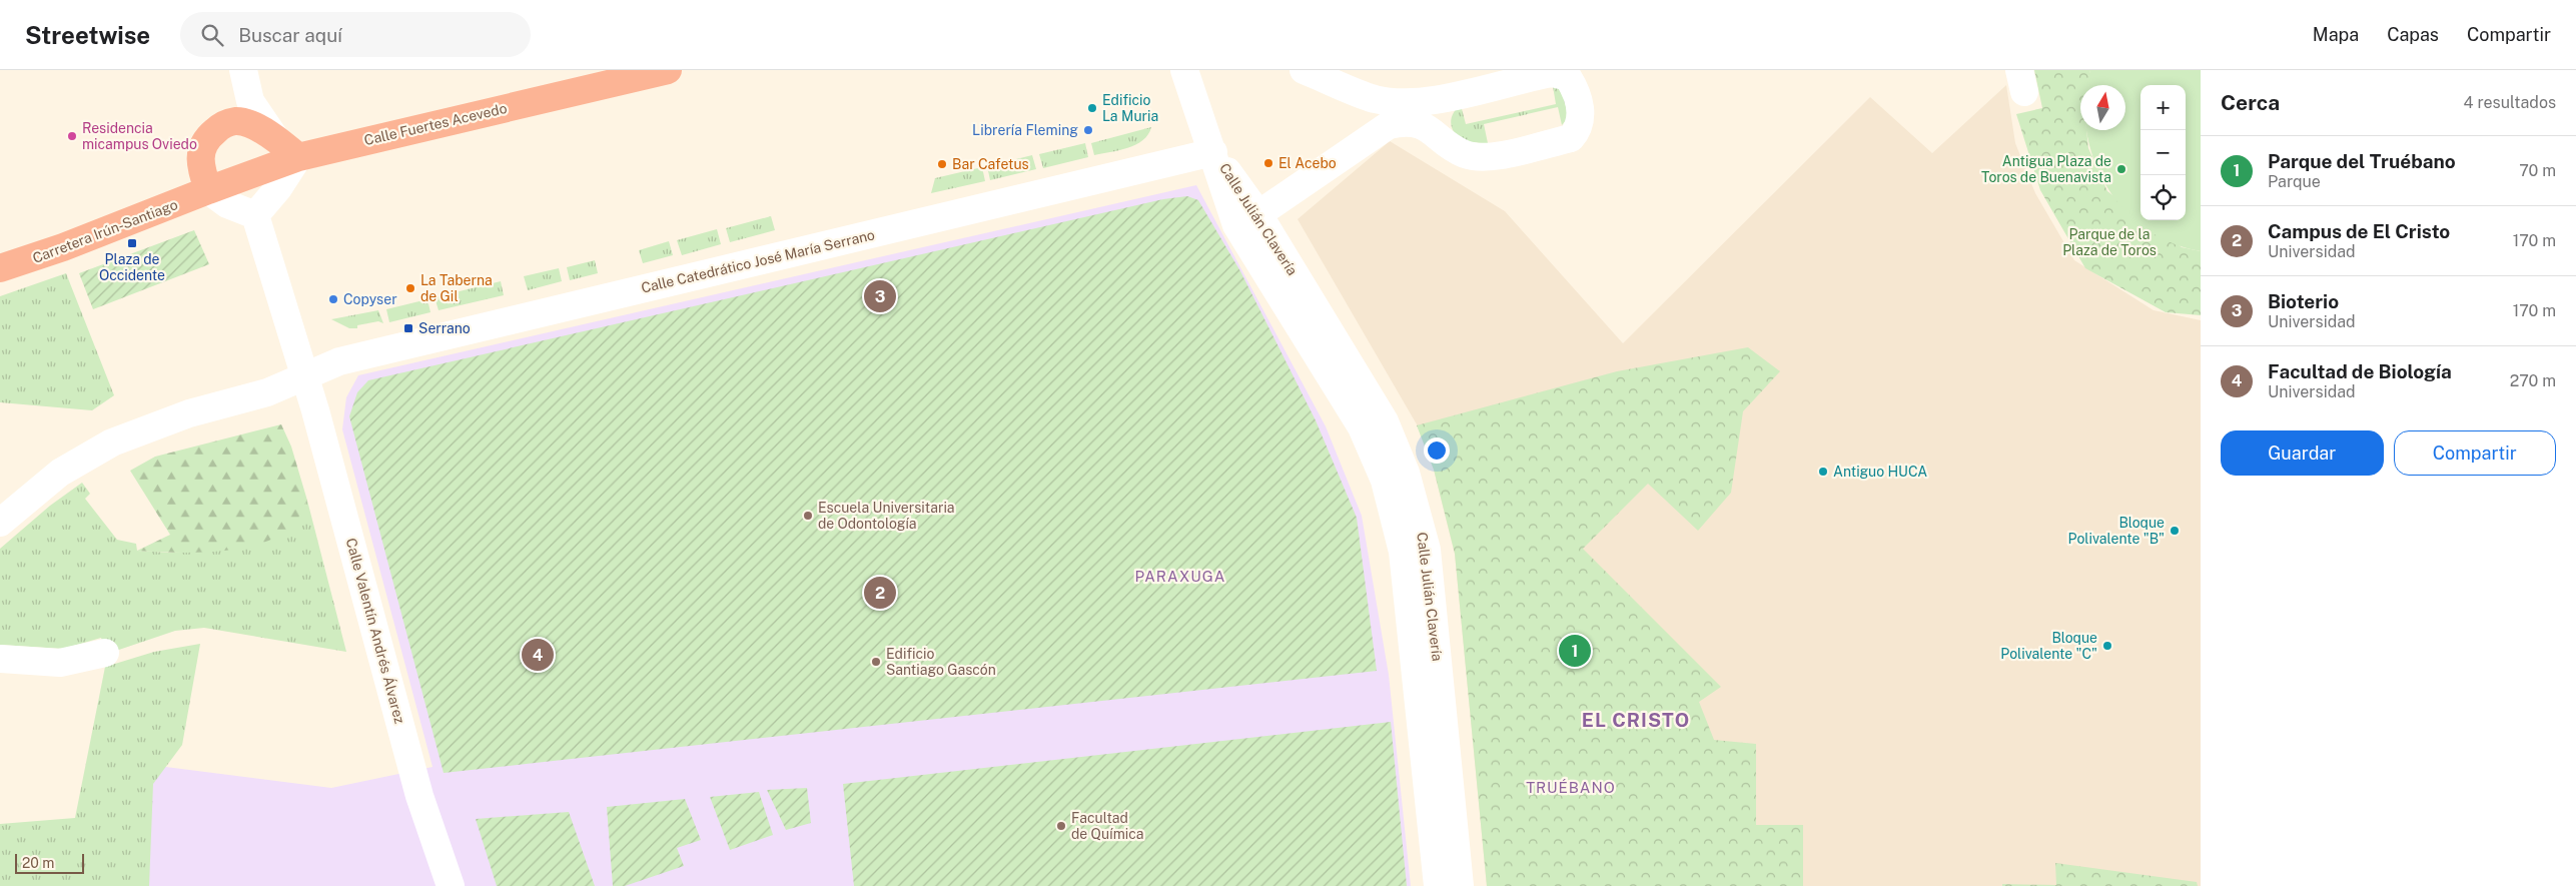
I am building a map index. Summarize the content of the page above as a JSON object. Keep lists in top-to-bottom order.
{
  "streets": {
    "highway": ["Calle Fuertes Acevedo", "Carretera Irún-Santiago"],
    "street": ["Calle Julián Clavería", "Calle Catedrático José María Serrano", "Calle Valentín Andrés Álvarez"]
  },
  "crossings": [
    ["Calle Fuertes Acevedo", "Carretera Irún-Santiago"],
    ["Calle Julián Clavería", "Calle Catedrático José María Serrano"],
    ["Calle Catedrático José María Serrano", "Calle Valentín Andrés Álvarez"]
  ],
  "districts": ["PARAXUGA", "EL CRISTO", "TRUÉBANO"],
  "parks": ["Parque de la Plaza de Toros"],
  "places": {
    "other": [
      "Edificio La Muria",
      "Librería Fleming",
      "Residencia micampus Oviedo",
      "El Acebo",
      "Bar Cafetus",
      "Antigua Plaza de Toros de Buenavista",
      "La Taberna de Gil",
      "Copyser",
      "Antiguo HUCA",
      "Escuela Universitaria de Odontología",
      "Bloque Polivalente \"B\"",
      "Bloque Polivalente \"C\"",
      "Edificio Santiago Gascón",
      "Facultad de Química"
    ],
    "transit": ["Plaza de Occidente", "Serrano"]
  },
  "scale_bar": "20 m",
  "north": "top",
  "page": {
    "header": "Streetwise",
    "search": "Buscar aquí",
    "nav": ["Mapa", "Capas", "Compartir"],
    "heading": ["Cerca", "4 resultados"],
    "map_buttons": ["+", "−"],
    "list": [
      {
        "mark": "1",
        "name": "Parque del Truébano",
        "note": "Parque",
        "value": "70 m"
      },
      {
        "mark": "2",
        "name": "Campus de El Cristo",
        "note": "Universidad",
        "value": "170 m"
      },
      {
        "mark": "3",
        "name": "Bioterio",
        "note": "Universidad",
        "value": "170 m"
      },
      {
        "mark": "4",
        "name": "Facultad de Biología",
        "note": "Universidad",
        "value": "270 m"
      }
    ],
    "pins": [
      "3",
      "2",
      "1",
      "4"
    ],
    "buttons": ["Guardar", "Compartir"],
    "scale": "20 m"
  }
}
